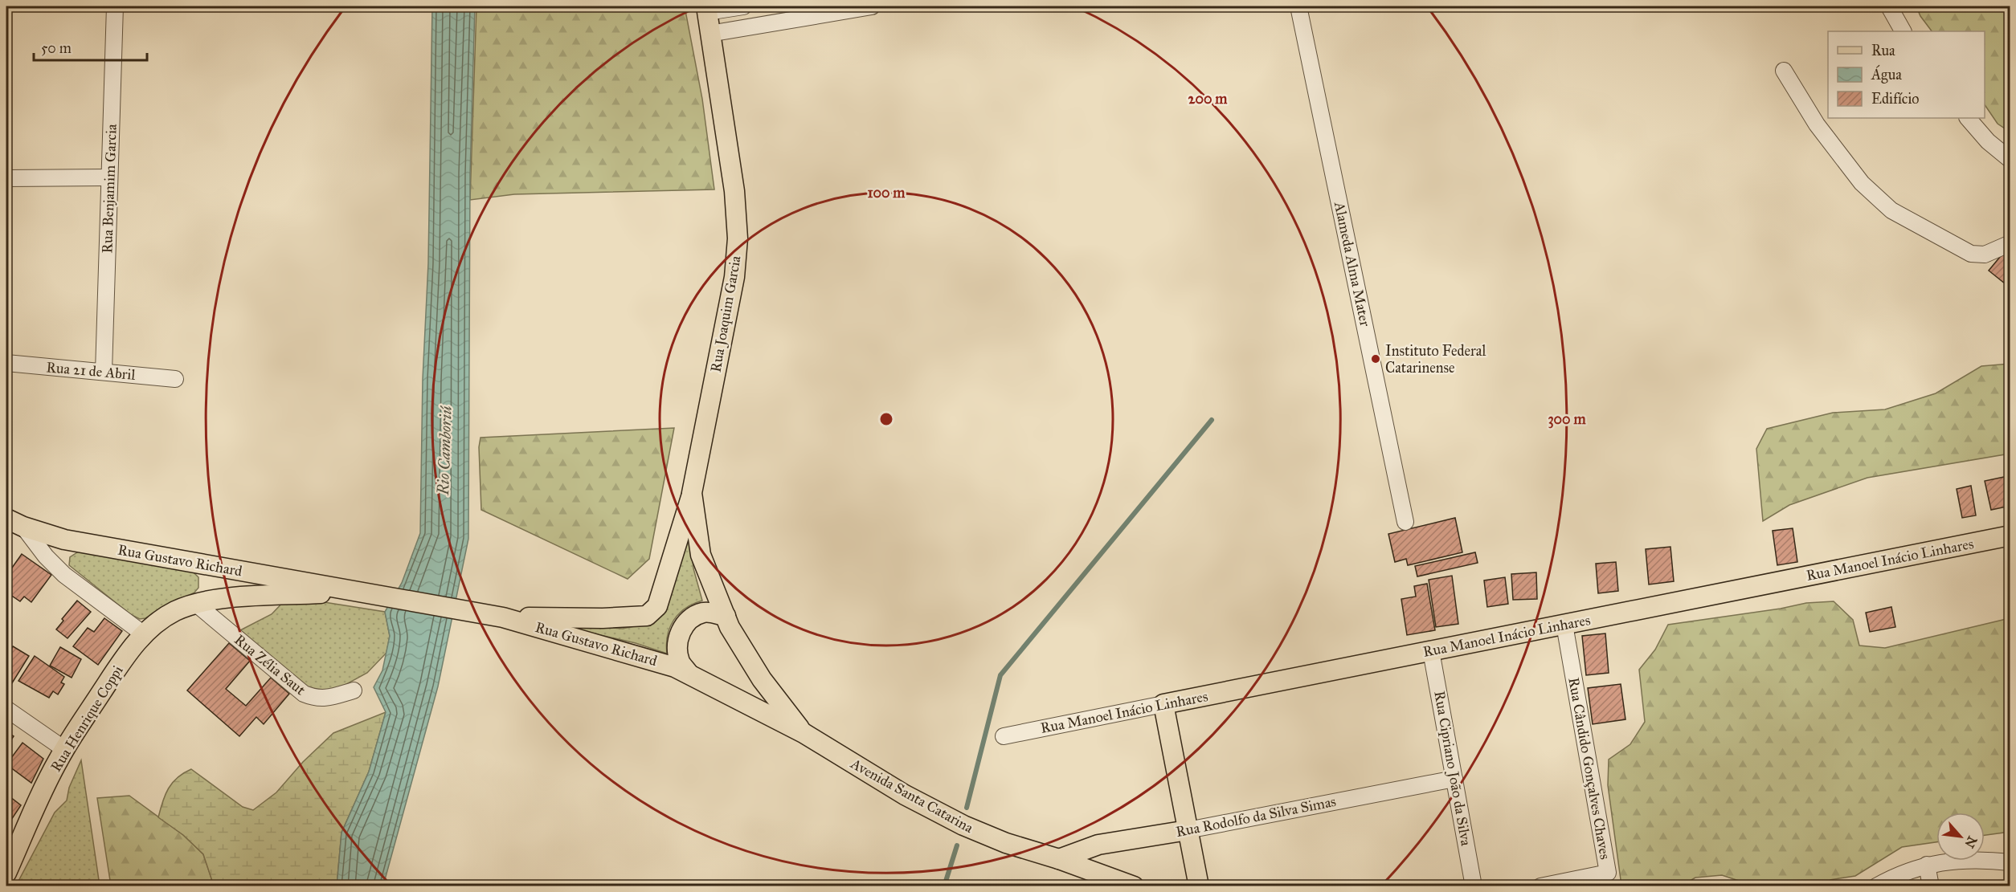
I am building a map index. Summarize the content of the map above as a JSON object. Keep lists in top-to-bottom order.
{
  "streets": {
    "main road": [
      "Rua Joaquim Garcia",
      "Rua Manoel Inácio Linhares",
      "Rua Gustavo Richard",
      "Rua Henrique Coppi",
      "Avenida Santa Catarina",
      "Rua Rodolfo da Silva Simas"
    ],
    "street": [
      "Rua Benjamim Garcia",
      "Alameda Alma Mater",
      "Rua 21 de Abril",
      "Rua Zélia Saut",
      "Rua Cipriano João da Silva",
      "Rua Cândido Gonçalves Chaves"
    ]
  },
  "crossings": [
    ["Rua Benjamim Garcia", "Rua 21 de Abril"],
    ["Rua Joaquim Garcia", "Rua Gustavo Richard"],
    ["Rua Joaquim Garcia", "Avenida Santa Catarina"],
    ["Rua Manoel Inácio Linhares", "Rua Cipriano João da Silva"],
    ["Rua Manoel Inácio Linhares", "Rua Cândido Gonçalves Chaves"],
    ["Rua Gustavo Richard", "Rua Zélia Saut"],
    ["Rua Gustavo Richard", "Rua Henrique Coppi"],
    ["Rua Gustavo Richard", "Avenida Santa Catarina"],
    ["Rua Zélia Saut", "Rua Henrique Coppi"],
    ["Rua Cipriano João da Silva", "Rua Rodolfo da Silva Simas"],
    ["Avenida Santa Catarina", "Rua Rodolfo da Silva Simas"]
  ],
  "water": ["Rio Camboriú"],
  "places": ["Instituto Federal Catarinense"],
  "legend": ["Rua", "Água", "Edifício"],
  "scale_bar": "50 m",
  "north": "bottom right",
  "rings": ["200 m", "100 m", "300 m"]
}
